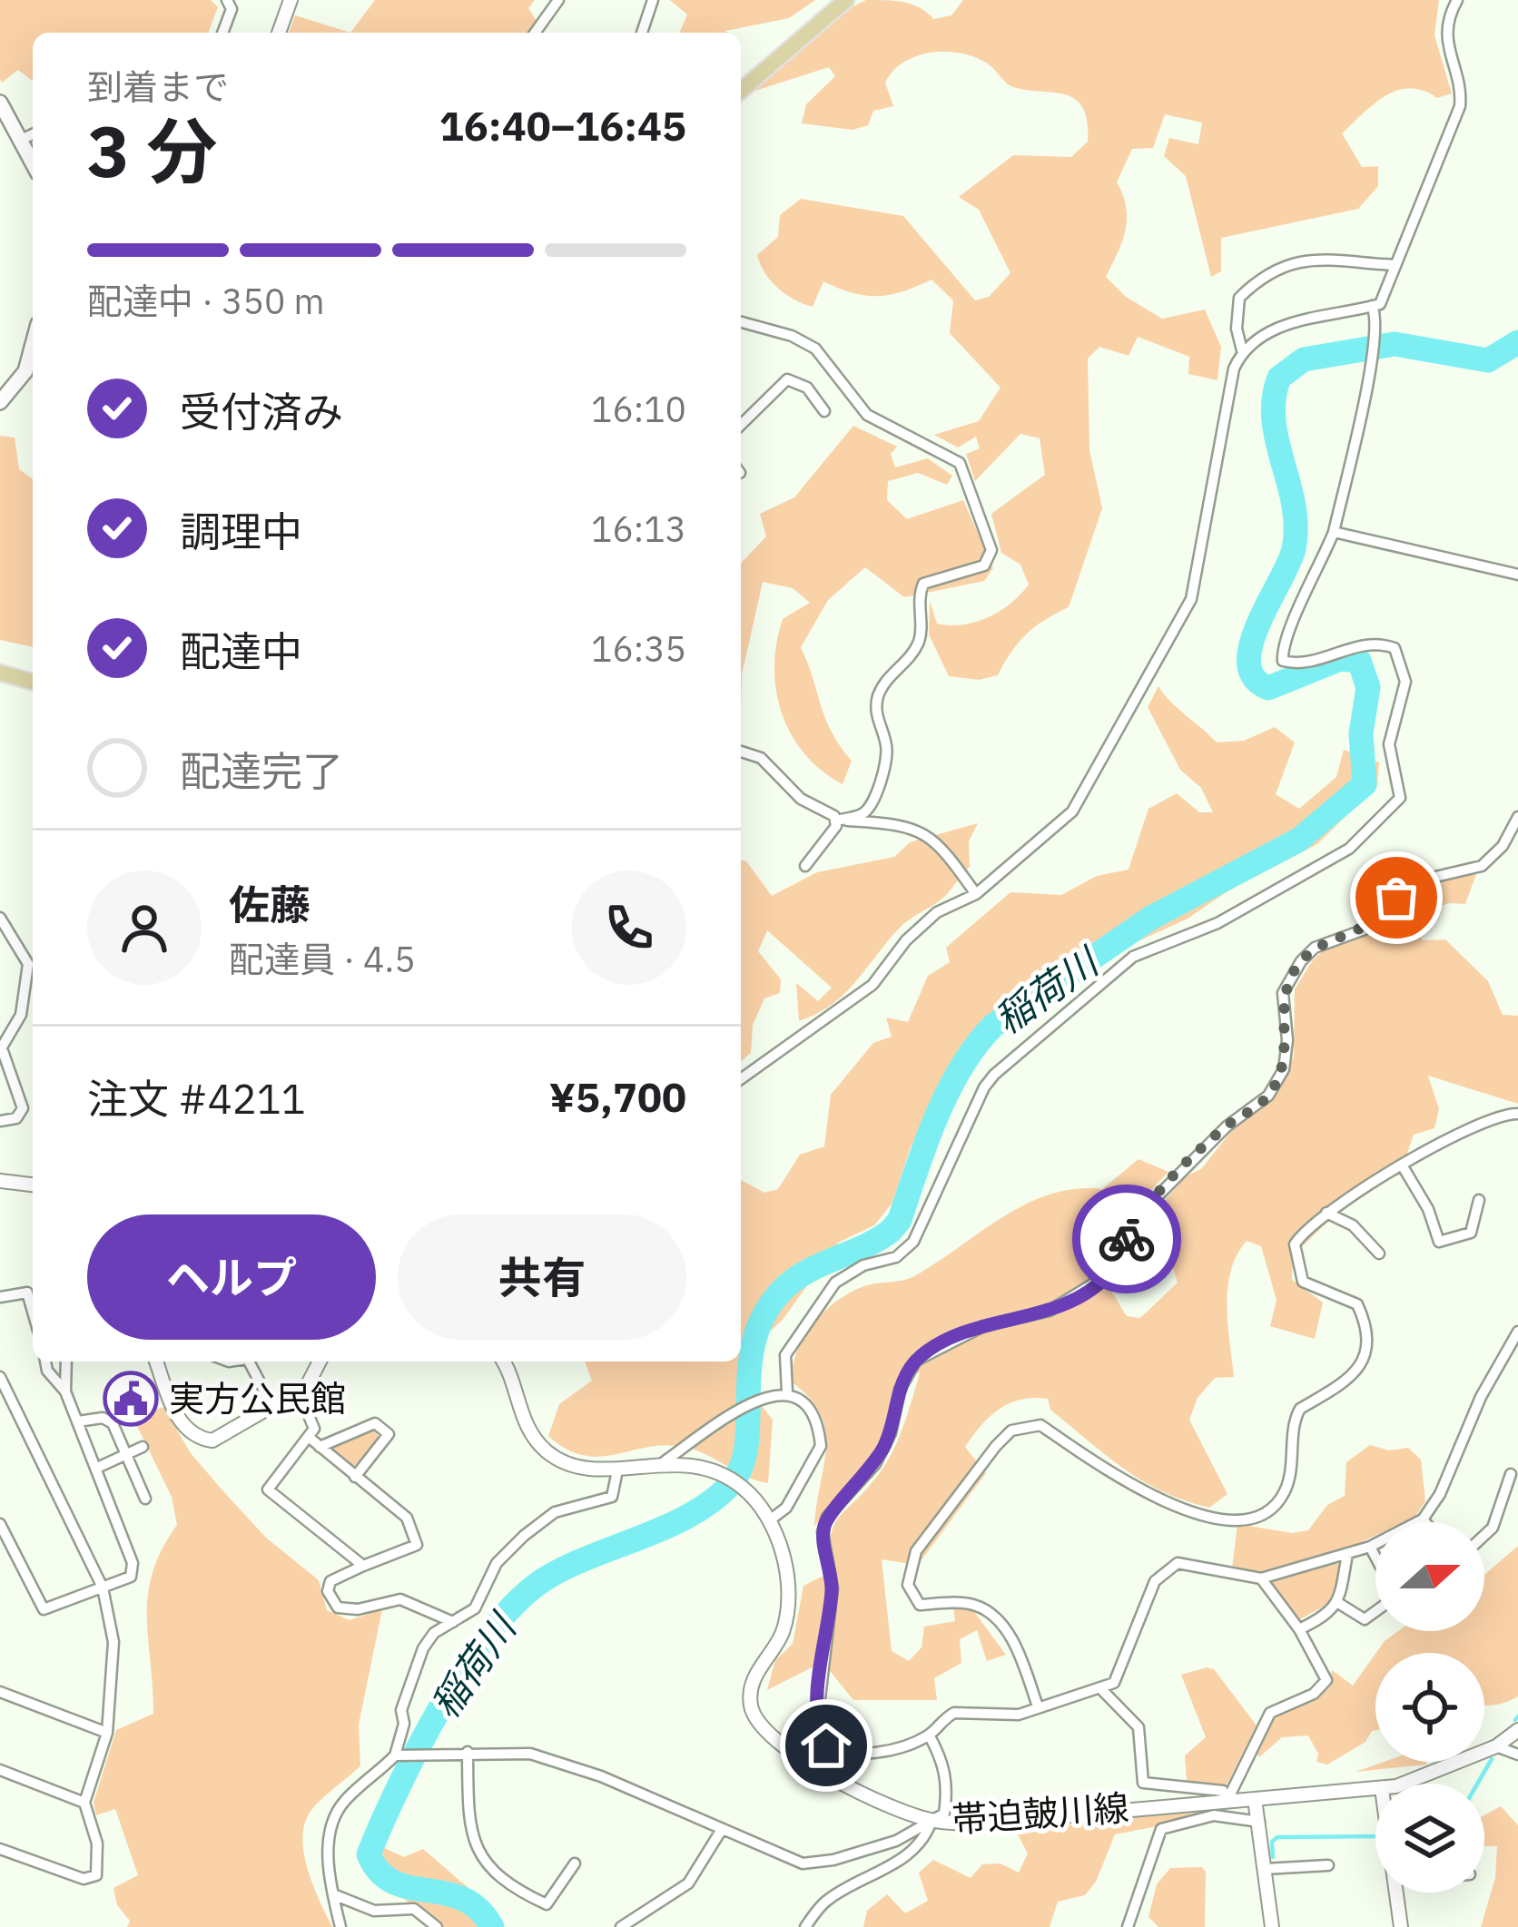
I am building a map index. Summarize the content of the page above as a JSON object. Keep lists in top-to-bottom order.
{
  "streets": {
    "street": ["帯迫皷川線"]
  },
  "water": ["稲荷川"],
  "places": {
    "public building": ["実方公民館"]
  },
  "north": "right",
  "page": {
    "heading": ["3 分", "到着まで", "16:40–16:45"],
    "panel": [
      "佐藤",
      "配達員 · 4.5",
      "注文 #4211",
      "¥5,700"
    ],
    "bar": "配達中 · 350 m",
    "list": [
      ["受付済み", "16:10"],
      ["調理中", "16:13"],
      ["配達中", "16:35"],
      "配達完了"
    ],
    "buttons": ["ヘルプ", "共有"]
  }
}
